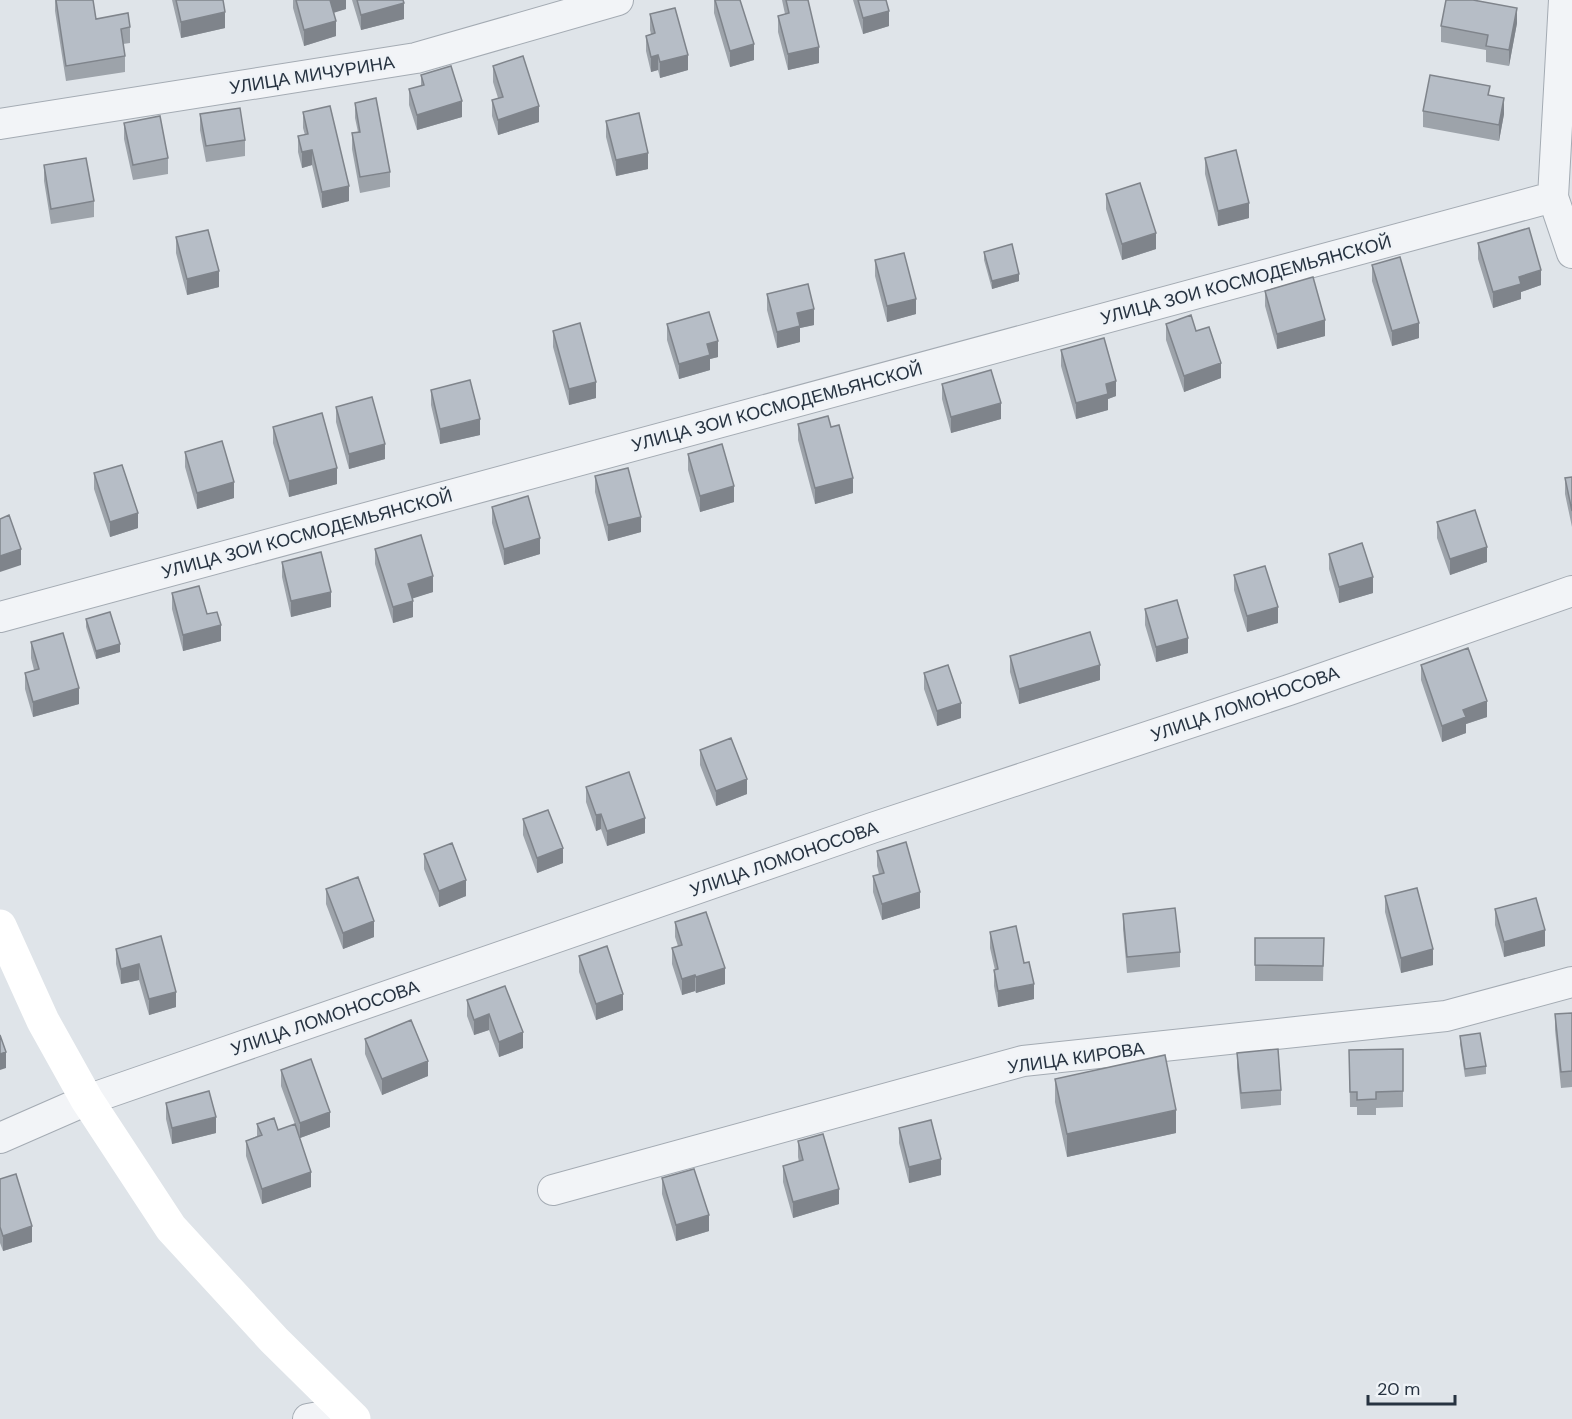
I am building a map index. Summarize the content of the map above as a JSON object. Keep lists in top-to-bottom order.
{
  "streets": {
    "street": [
      "УЛИЦА МИЧУРИНА",
      "УЛИЦА ЗОИ КОСМОДЕМЬЯНСКОЙ",
      "УЛИЦА ЛОМОНОСОВА",
      "УЛИЦА КИРОВА"
    ]
  },
  "scale_bar": "20 m"
}
